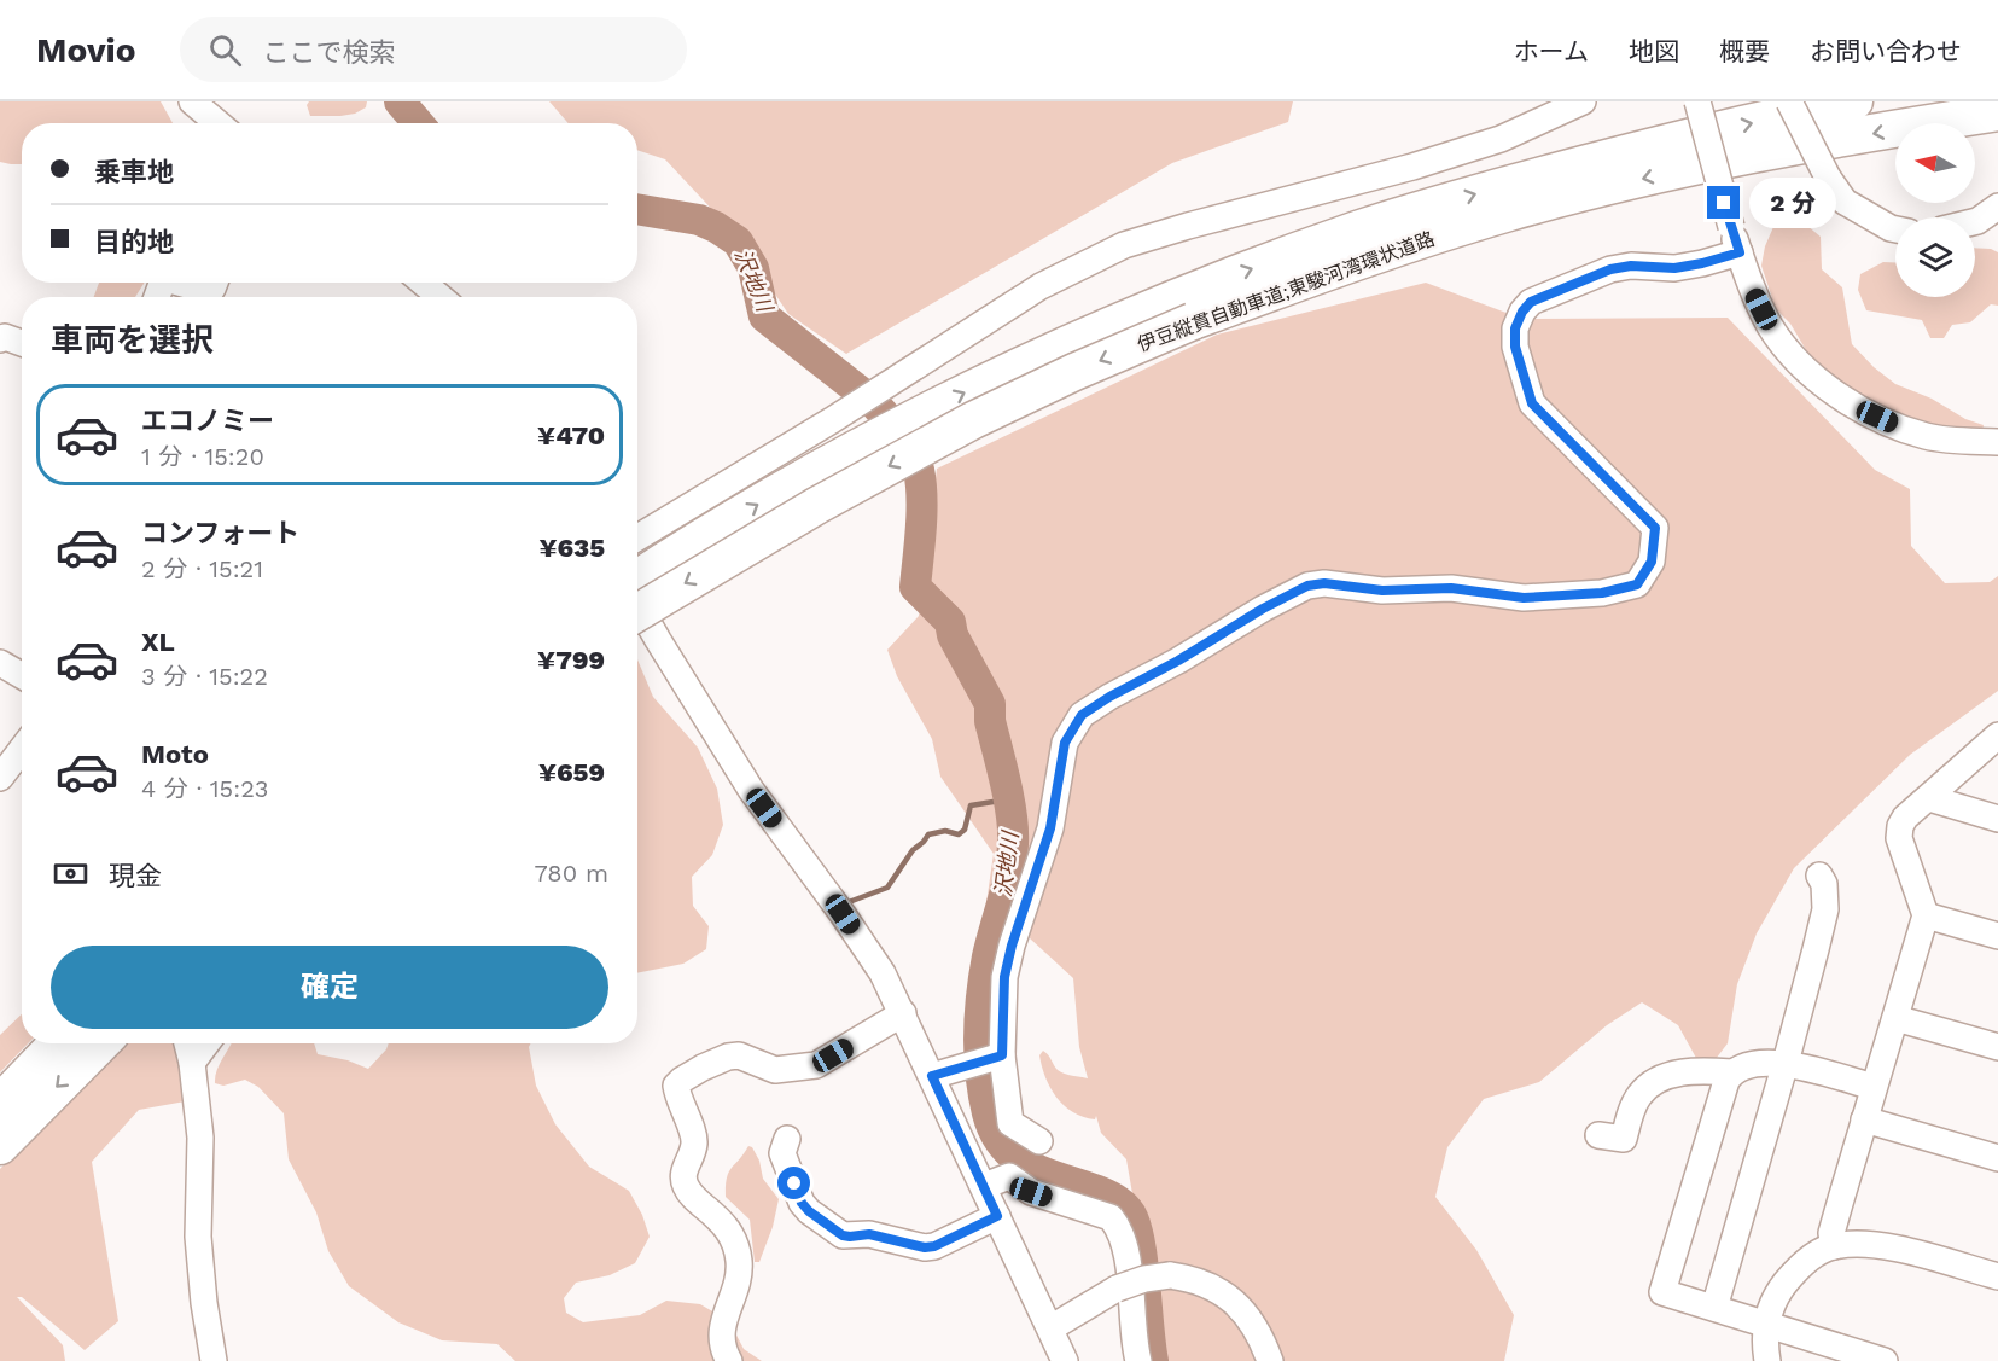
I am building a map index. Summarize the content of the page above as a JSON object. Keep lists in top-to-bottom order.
{
  "streets": {
    "highway": ["伊豆縦貫自動車道;東駿河湾環状道路"]
  },
  "water": ["沢地川"],
  "north": "left",
  "page": {
    "header": "Movio",
    "search": "ここで検索",
    "nav": [
      "ホーム",
      "地図",
      "概要",
      "お問い合わせ"
    ],
    "banner": ["乗車地", "目的地"],
    "bubble": "2 分",
    "heading": "車両を選択",
    "list": [
      {
        "name": "エコノミー",
        "note": "1 分 · 15:20",
        "value": "¥470"
      },
      {
        "name": "コンフォート",
        "note": "2 分 · 15:21",
        "value": "¥635"
      },
      {
        "name": "XL",
        "note": "3 分 · 15:22",
        "value": "¥799"
      },
      {
        "name": "Moto",
        "note": "4 分 · 15:23",
        "value": "¥659"
      }
    ],
    "pay": ["現金", "780 m"],
    "buttons": "確定"
  }
}
